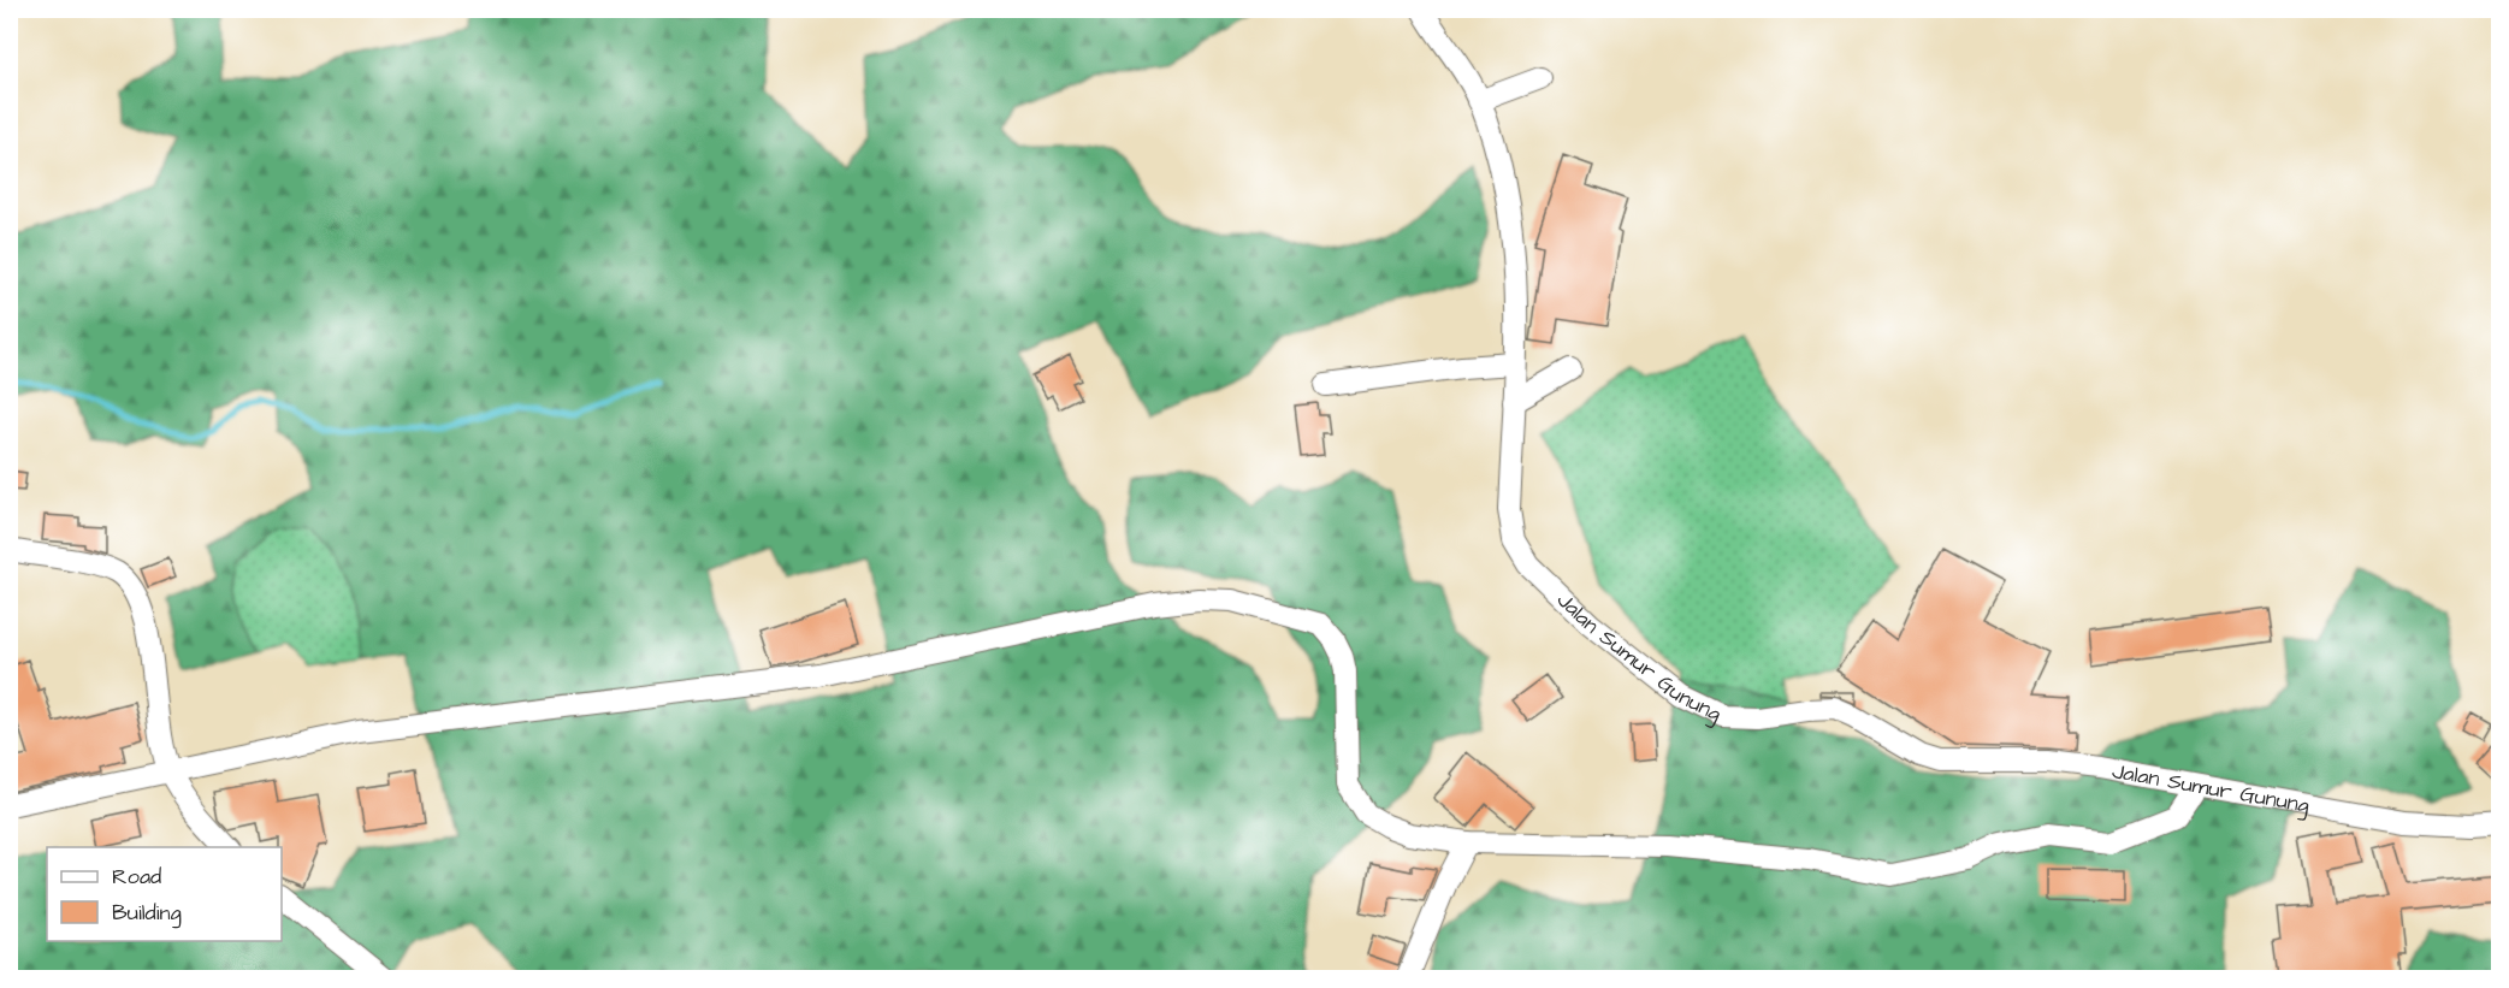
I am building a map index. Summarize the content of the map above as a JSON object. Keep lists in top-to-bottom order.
{
  "streets": {
    "street": ["Jalan Sumur Gunung"]
  },
  "legend": ["Road", "Building"]
}
